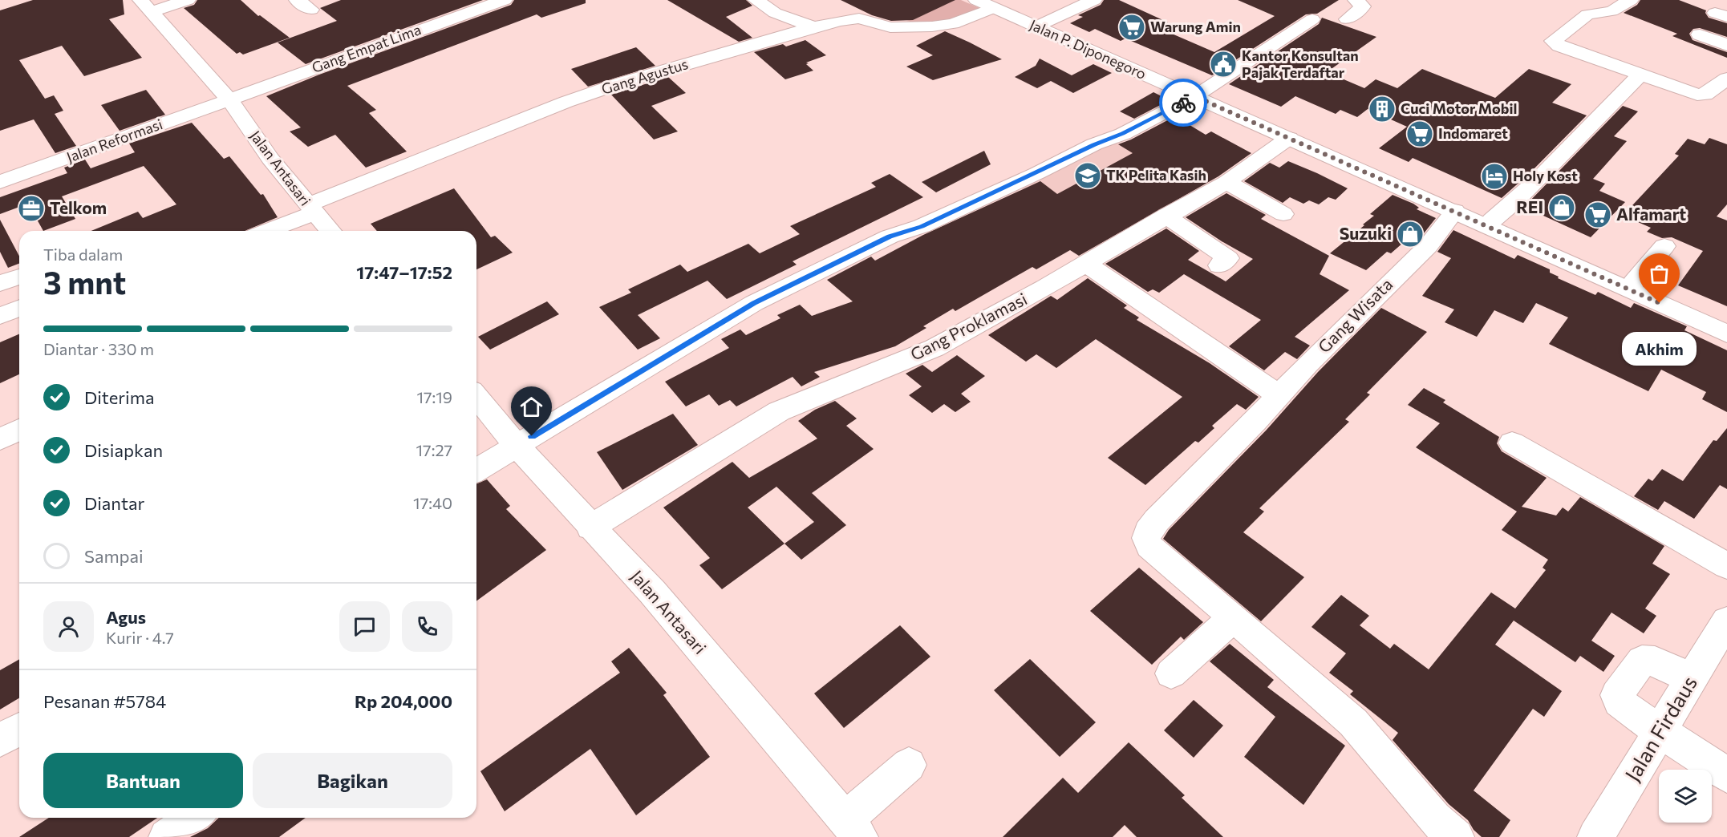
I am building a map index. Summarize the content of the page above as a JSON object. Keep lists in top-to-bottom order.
{
  "streets": {
    "street": [
      "Gang Empat Lima",
      "Jalan P. Diponegoro",
      "Gang Agustus",
      "Jalan Reformasi",
      "Jalan Antasari",
      "Gang Wisata",
      "Gang Proklamasi",
      "Jalan Firdaus"
    ]
  },
  "crossings": [
    ["Gang Empat Lima", "Jalan Reformasi"],
    ["Gang Empat Lima", "Jalan Antasari"],
    ["Jalan P. Diponegoro", "Gang Agustus"],
    ["Jalan P. Diponegoro", "Gang Wisata"],
    ["Jalan P. Diponegoro", "Gang Proklamasi"],
    ["Gang Agustus", "Jalan Antasari"],
    ["Jalan Reformasi", "Jalan Antasari"],
    ["Jalan Antasari", "Gang Proklamasi"]
  ],
  "places": {
    "supermarket": ["Warung Amin", "Indomaret", "Alfamart"],
    "public building": ["Kantor Konsultan Pajak Terdaftar"],
    "building": ["Cuci Motor Mobil"],
    "school or university": ["TK Pelita Kasih"],
    "hotel": ["Holy Kost"],
    "shop": ["REI", "Suzuki"],
    "office": ["Telkom"],
    "other": ["Akhim"]
  },
  "page": {
    "heading": ["3 mnt", "Tiba dalam", "17:47–17:52"],
    "panel": [
      "Agus",
      "Kurir · 4.7",
      "Pesanan #5784",
      "Rp 204,000"
    ],
    "bar": "Diantar · 330 m",
    "bubble": "Akhim",
    "list": [
      ["Diterima", "17:19"],
      ["Disiapkan", "17:27"],
      ["Diantar", "17:40"],
      "Sampai"
    ],
    "buttons": ["Bantuan", "Bagikan"]
  }
}
